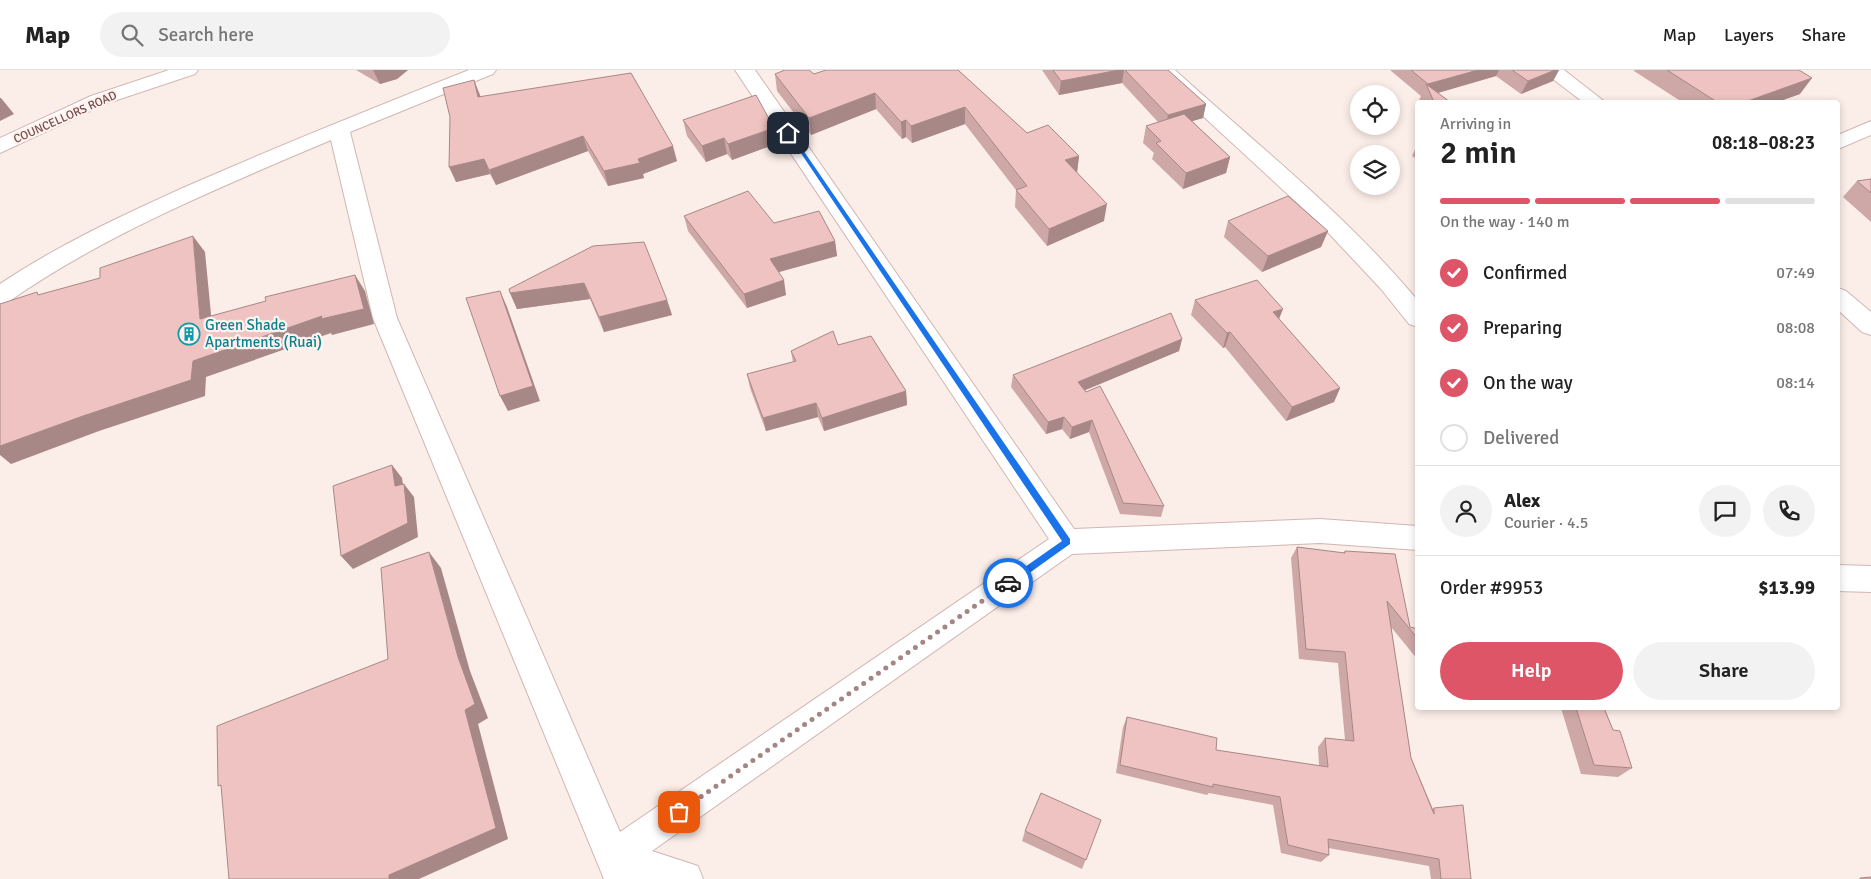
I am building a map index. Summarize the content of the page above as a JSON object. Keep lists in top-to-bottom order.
{
  "streets": {
    "street": ["COUNCELLORS ROAD"]
  },
  "places": {
    "building": ["Green Shade Apartments (Ruai)"]
  },
  "page": {
    "header": "Map",
    "search": "Search here",
    "nav": ["Map", "Layers", "Share"],
    "heading": ["2 min", "Arriving in", "08:18–08:23"],
    "panel": [
      "Alex",
      "Courier · 4.5",
      "Order #9953",
      "$13.99"
    ],
    "bar": "On the way · 140 m",
    "list": [
      ["Confirmed", "07:49"],
      ["Preparing", "08:08"],
      ["On the way", "08:14"],
      "Delivered"
    ],
    "buttons": ["Help", "Share"]
  }
}
